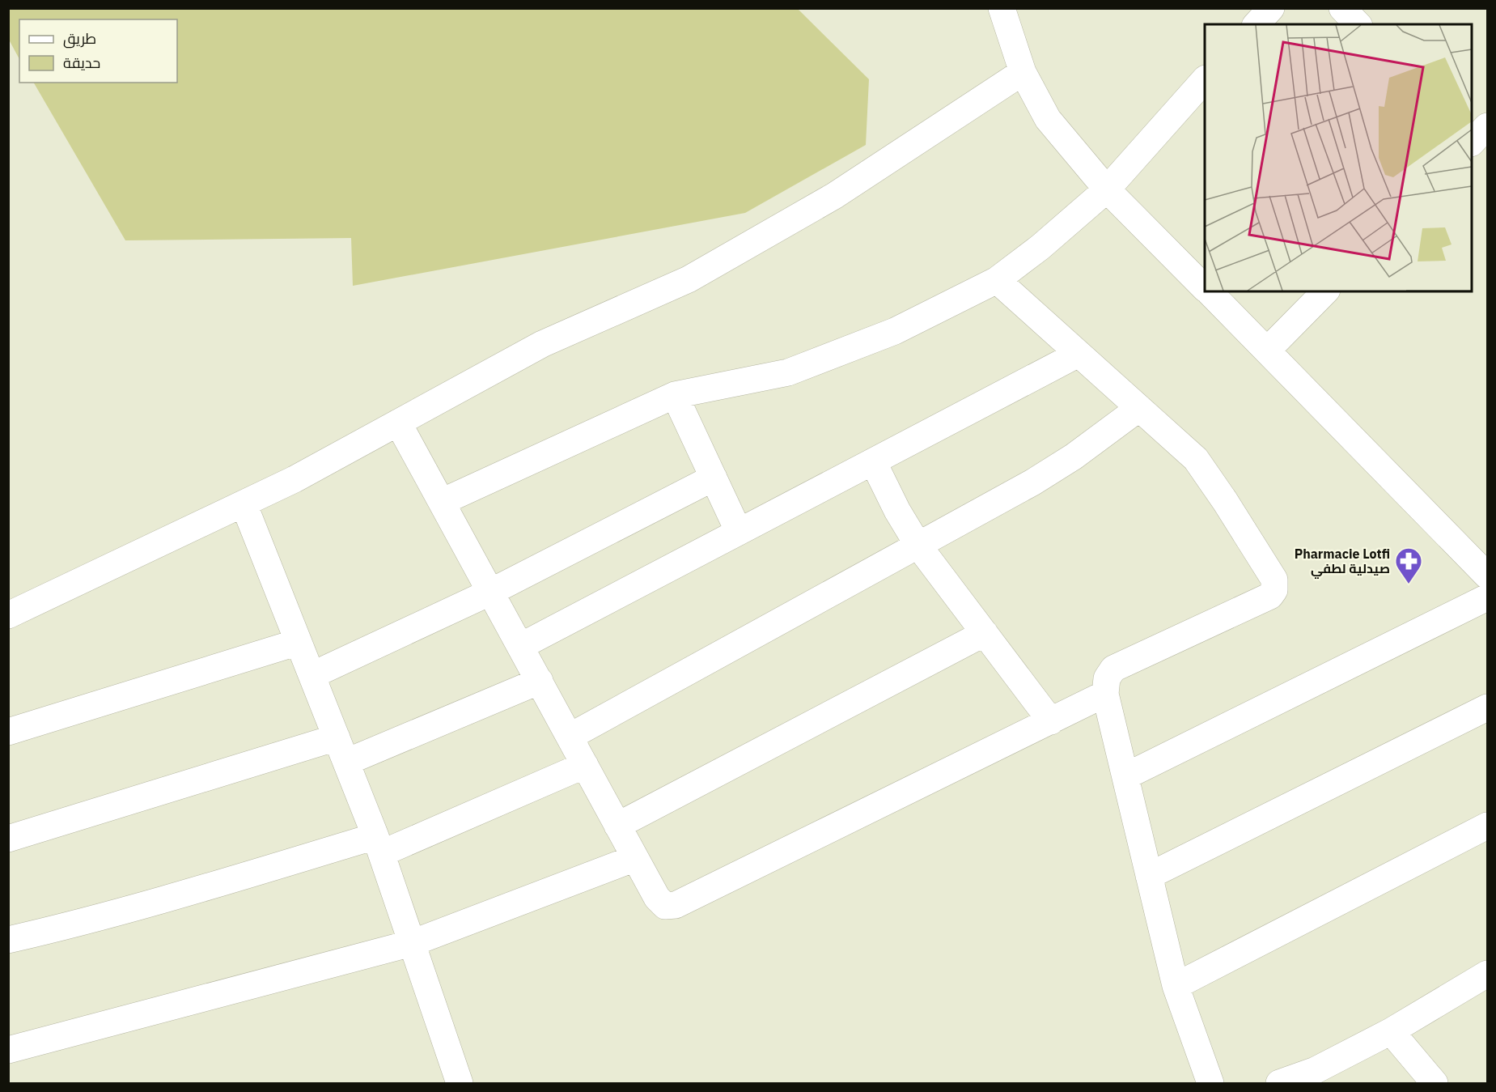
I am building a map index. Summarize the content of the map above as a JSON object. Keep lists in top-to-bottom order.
{
  "places": {
    "pharmacy": ["Pharmacie Lotfi صيدلية لطفي"]
  },
  "legend": ["طريق", "حديقة"]
}
